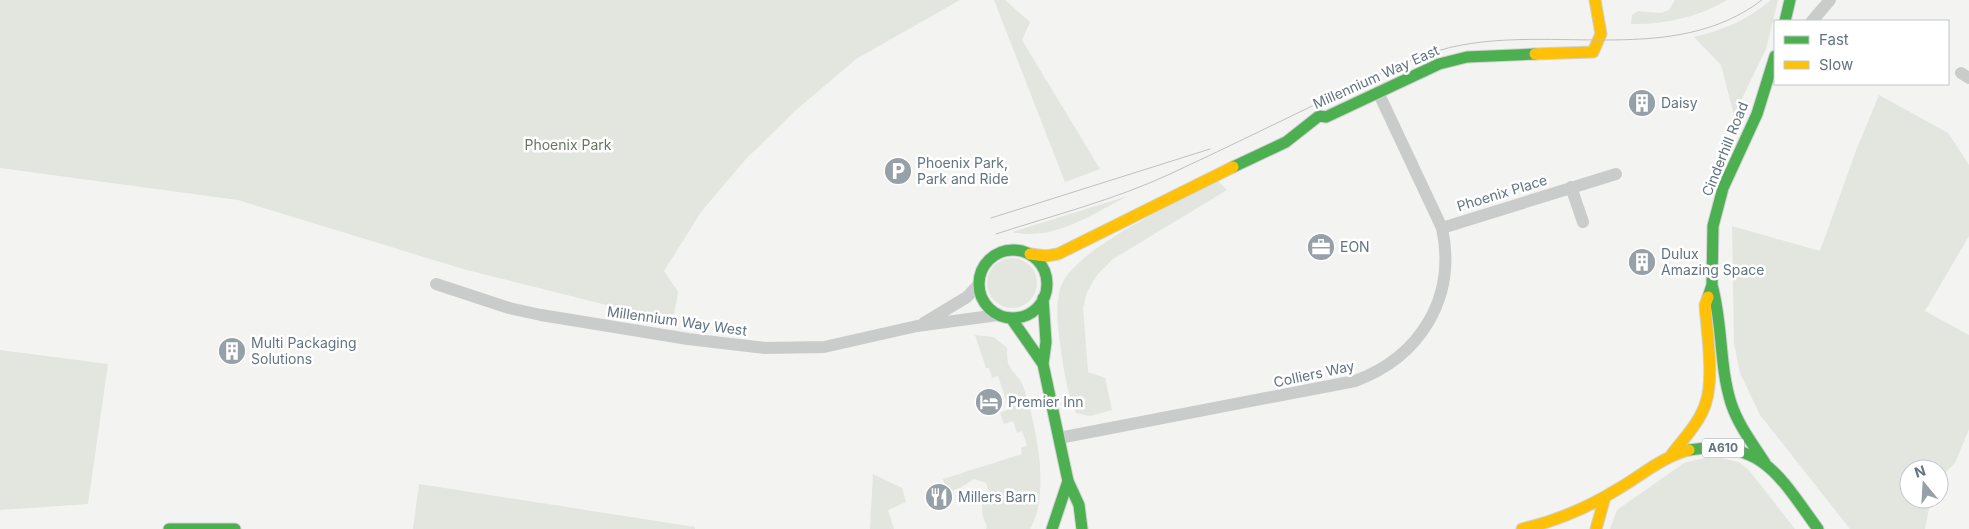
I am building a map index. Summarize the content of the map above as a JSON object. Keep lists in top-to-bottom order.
{
  "streets": {
    "main road": ["Millennium Way East", "Cinderhill Road", "A610"],
    "street": ["Phoenix Place", "Millennium Way West", "Colliers Way"]
  },
  "crossings": [
    ["Millennium Way East", "Millennium Way West"],
    ["Millennium Way East", "Colliers Way"],
    ["Cinderhill Road", "A610"],
    ["Phoenix Place", "Colliers Way"]
  ],
  "parks": ["Phoenix Park"],
  "places": {
    "building": ["Daisy", "Dulux Amazing Space", "Multi Packaging Solutions"],
    "parking": ["Phoenix Park, Park and Ride"],
    "office": ["EON"],
    "hotel": ["Premier Inn"],
    "restaurant": ["Millers Barn"]
  },
  "legend": ["Fast", "Slow"],
  "north": "top"
}
